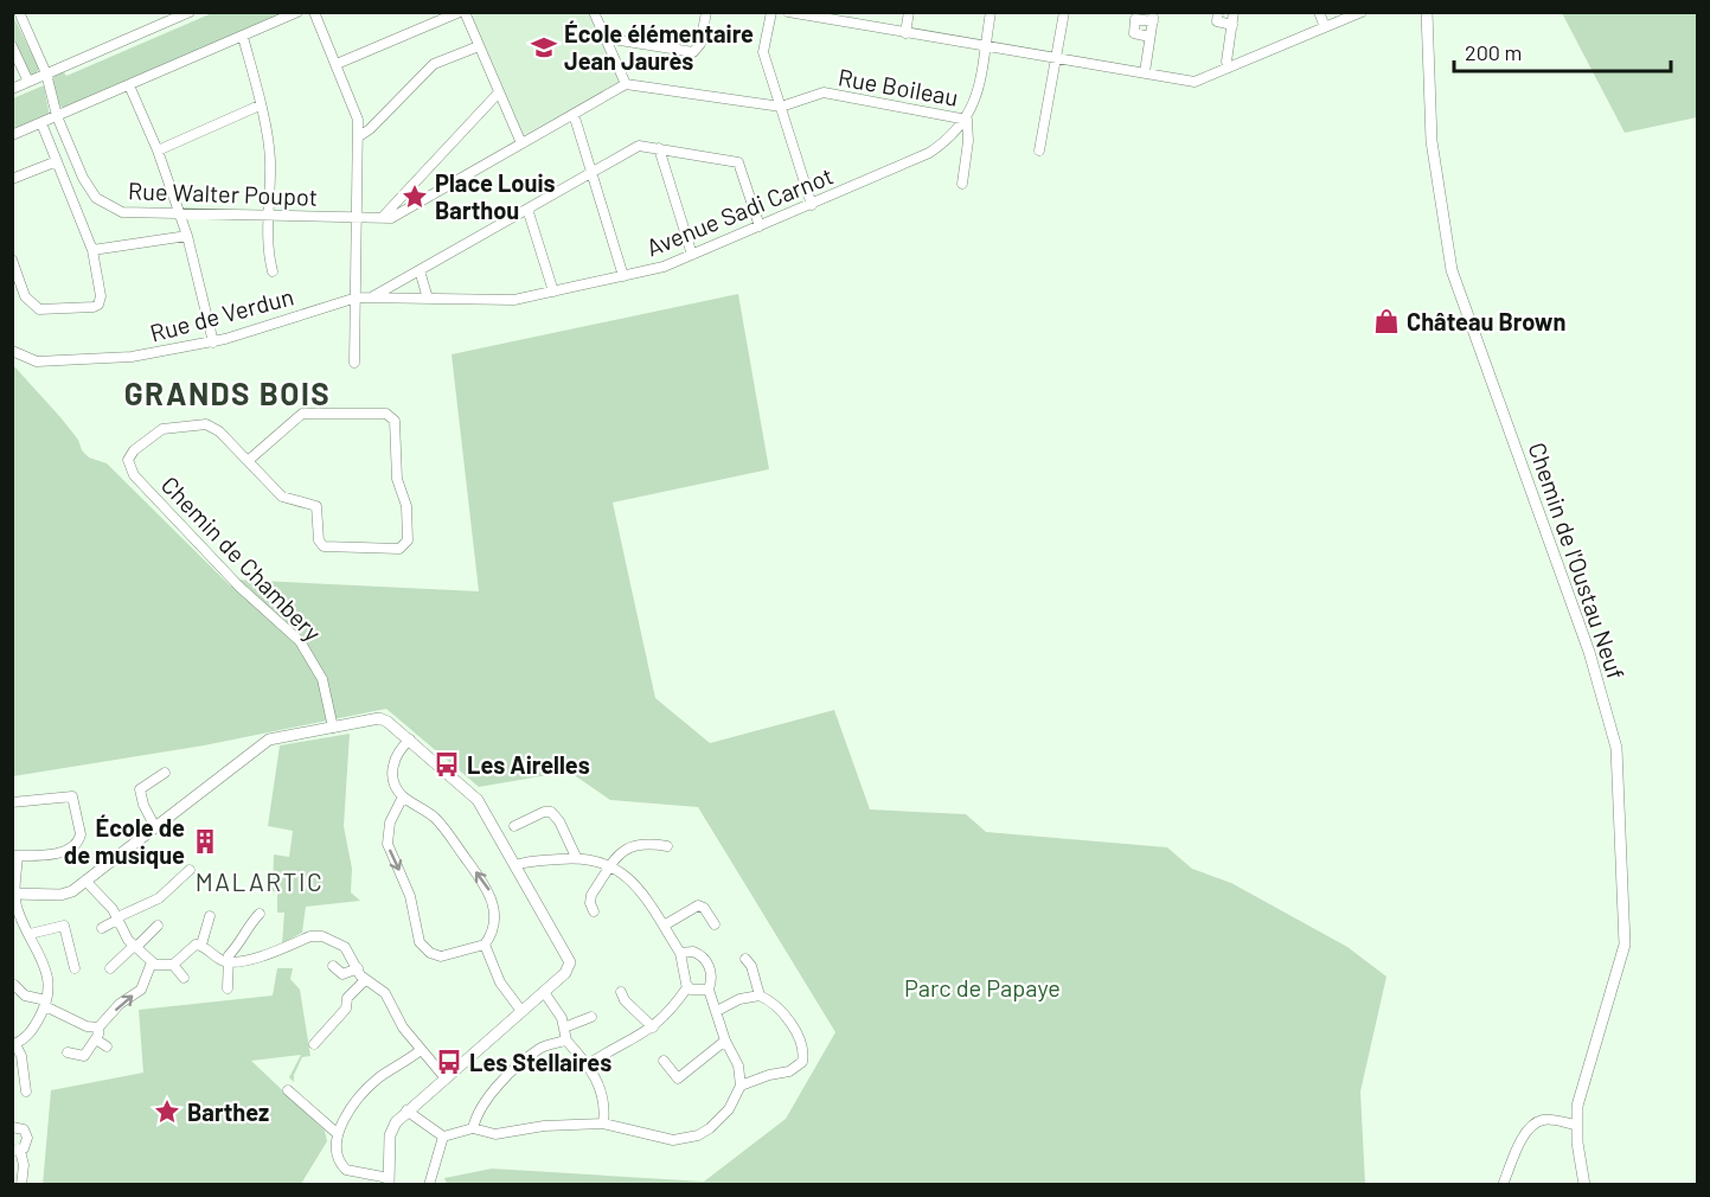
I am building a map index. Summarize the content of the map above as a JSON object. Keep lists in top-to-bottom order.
{
  "streets": {
    "street": [
      "Rue Boileau",
      "Rue Walter Poupot",
      "Avenue Sadi Carnot",
      "Rue de Verdun",
      "Chemin de Chambery",
      "Chemin de l'Oustau Neuf"
    ]
  },
  "crossings": [
    ["Rue Boileau", "Avenue Sadi Carnot"],
    ["Avenue Sadi Carnot", "Rue de Verdun"]
  ],
  "districts": ["GRANDS BOIS", "MALARTIC"],
  "parks": ["Parc de Papaye"],
  "places": {
    "school or university": ["École élémentaire Jean Jaurès"],
    "place": ["Place Louis Barthou", "Barthez"],
    "shop": ["Château Brown"],
    "bus stop": ["Les Airelles", "Les Stellaires"],
    "building": ["École de de musique"]
  },
  "scale_bar": "200 m"
}
